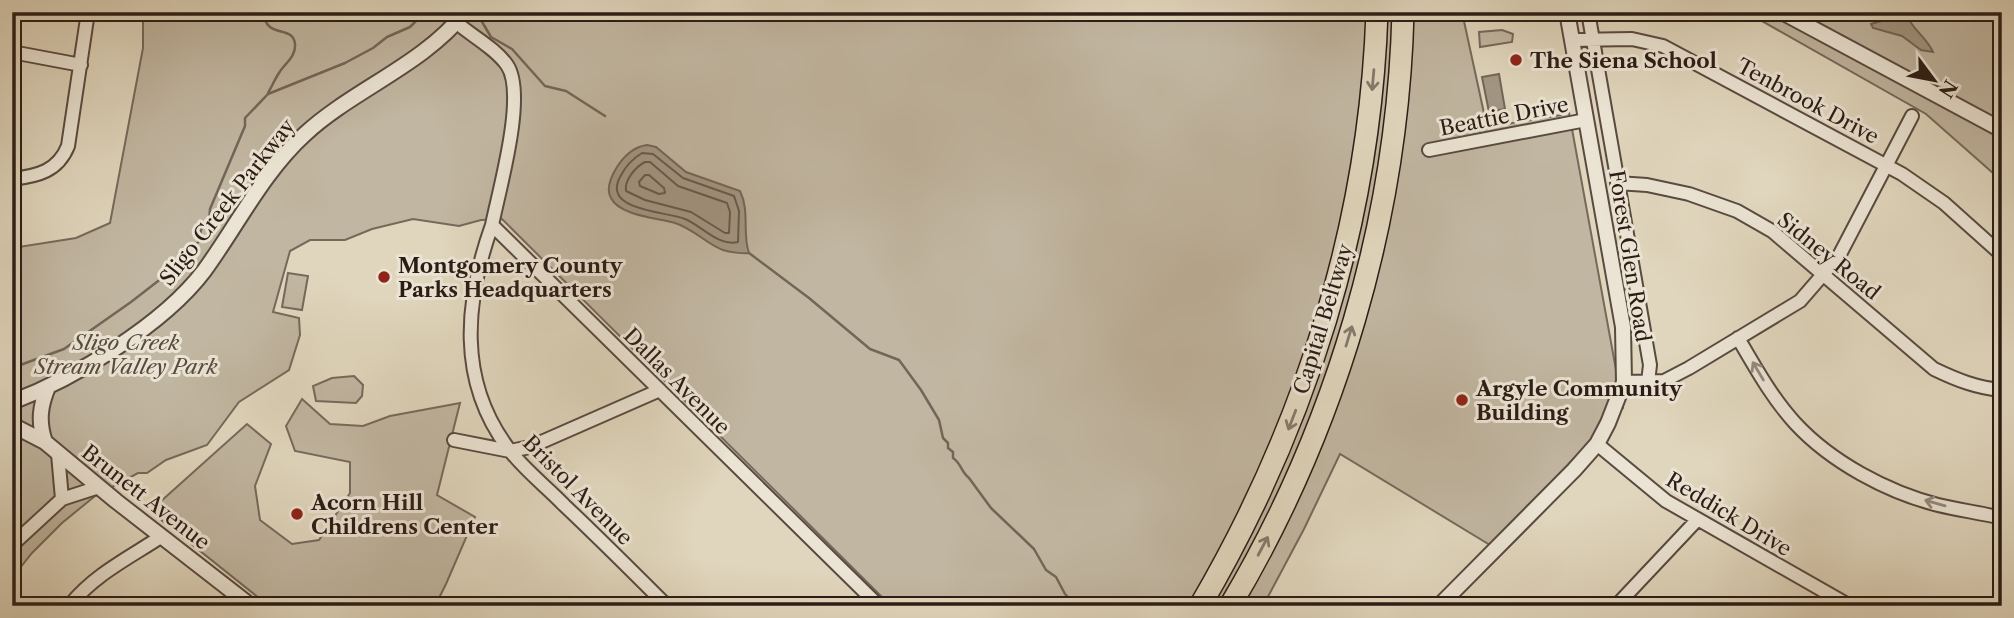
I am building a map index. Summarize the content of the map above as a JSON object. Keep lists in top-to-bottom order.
{
  "streets": {
    "highway": ["Capital Beltway"],
    "street": [
      "Tenbrook Drive",
      "Beattie Drive",
      "Sligo Creek Parkway",
      "Forest Glen Road",
      "Sidney Road",
      "Dallas Avenue",
      "Bristol Avenue",
      "Brunett Avenue",
      "Reddick Drive"
    ]
  },
  "crossings": [
    ["Tenbrook Drive", "Forest Glen Road"],
    ["Beattie Drive", "Forest Glen Road"],
    ["Forest Glen Road", "Sidney Road"],
    ["Forest Glen Road", "Reddick Drive"],
    ["Dallas Avenue", "Bristol Avenue"]
  ],
  "parks": ["Sligo Creek Stream Valley Park"],
  "places": [
    "The Siena School",
    "Montgomery County Parks Headquarters",
    "Argyle Community Building",
    "Acorn Hill Childrens Center"
  ],
  "north": "bottom right"
}
